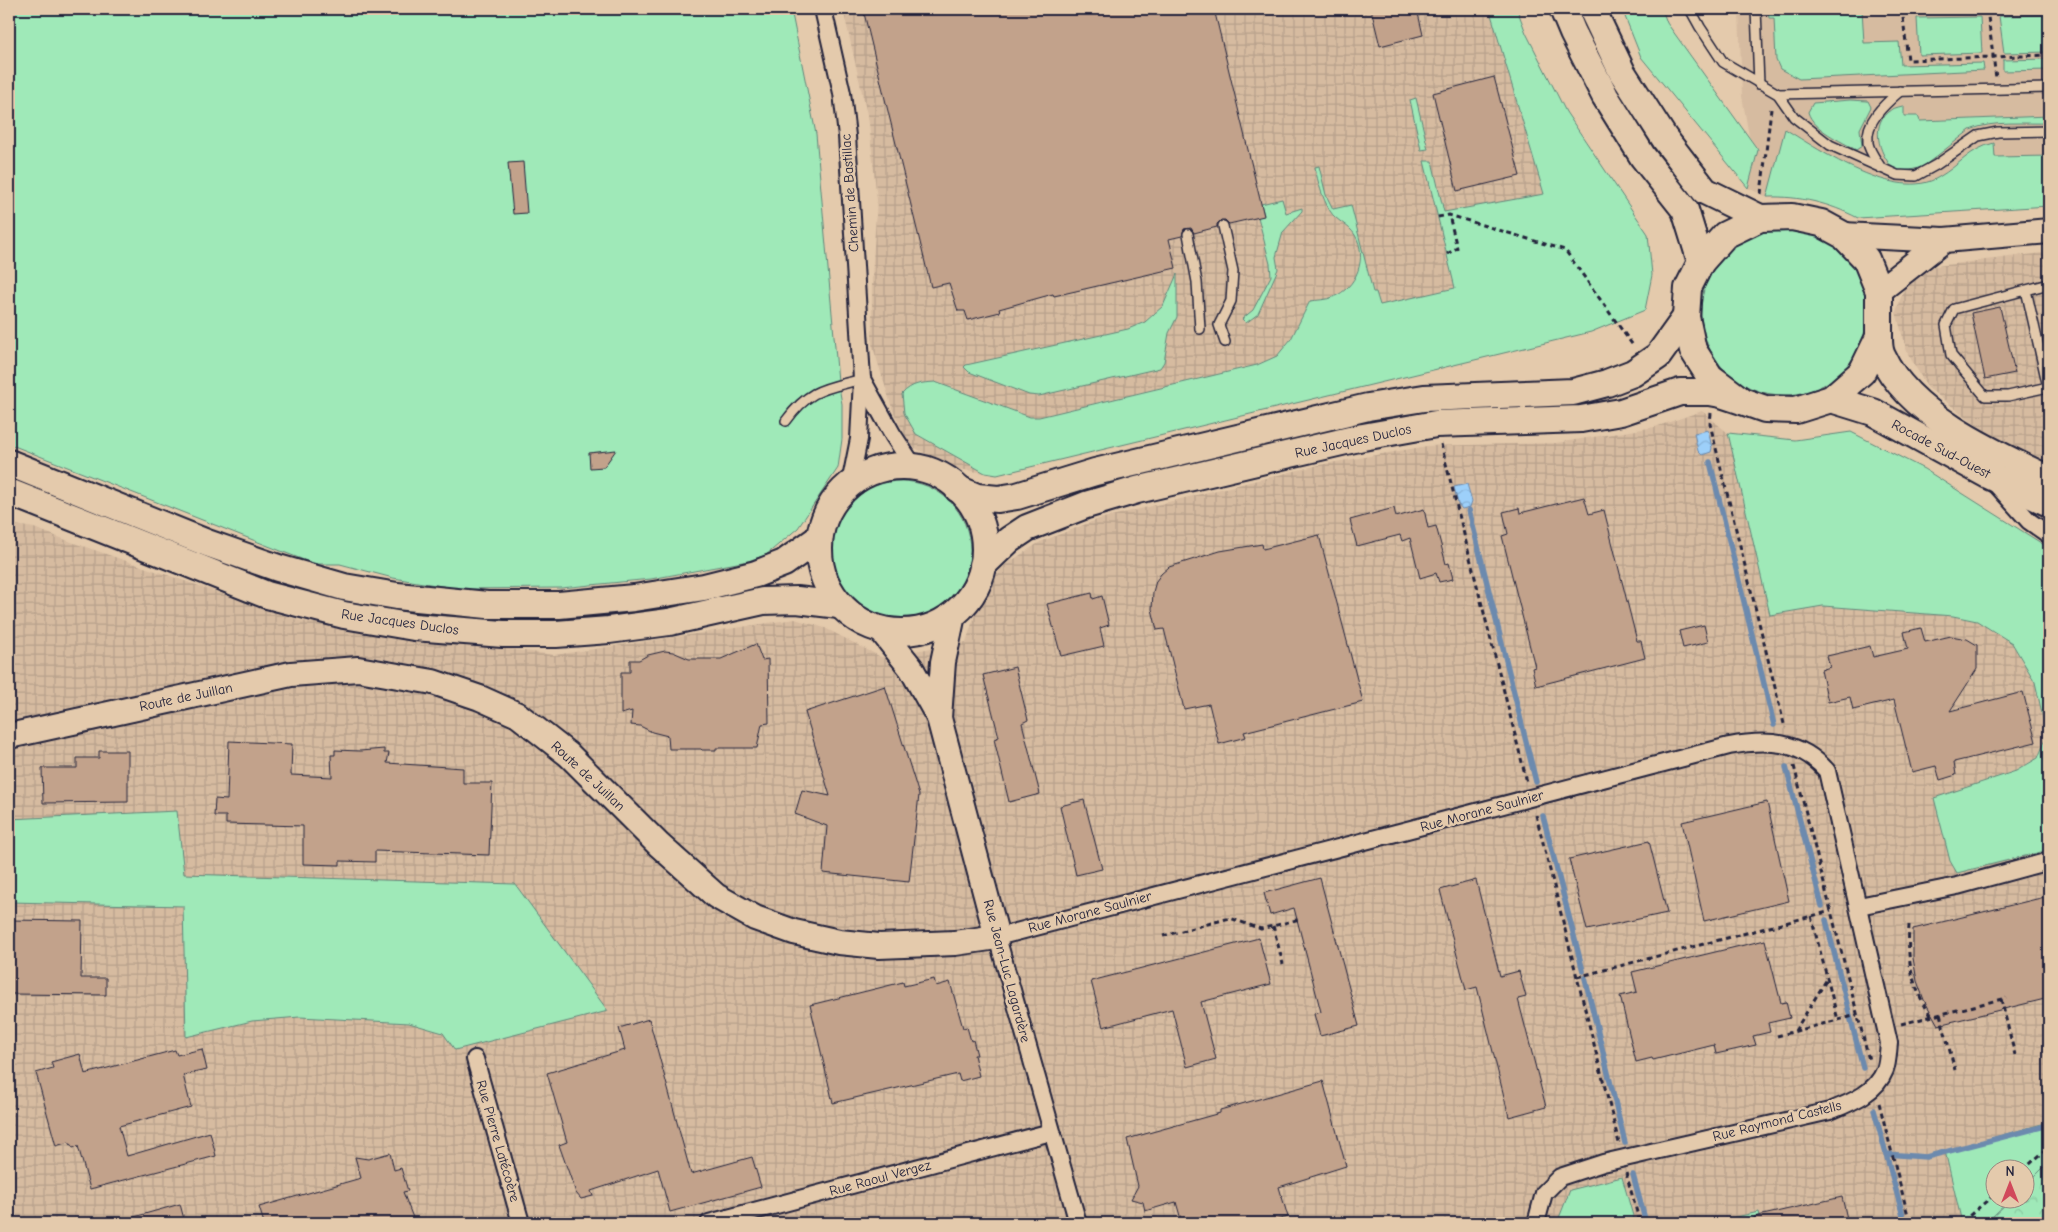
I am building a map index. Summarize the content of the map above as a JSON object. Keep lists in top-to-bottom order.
{
  "streets": {
    "main road": ["Rue Jacques Duclos", "Rocade Sud-Ouest"],
    "street": [
      "Chemin de Bastillac",
      "Route de Juillan",
      "Rue Morane Saulnier",
      "Rue Jean-Luc Lagardère",
      "Rue Raymond Castells",
      "Rue Pierre Latécoère",
      "Rue Raoul Vergez"
    ]
  },
  "crossings": [
    ["Chemin de Bastillac", "Rue Jacques Duclos"],
    ["Chemin de Bastillac", "Rue Jean-Luc Lagardère"],
    ["Rue Jacques Duclos", "Rue Jean-Luc Lagardère"],
    ["Route de Juillan", "Rue Morane Saulnier"],
    ["Route de Juillan", "Rue Jean-Luc Lagardère"],
    ["Rue Morane Saulnier", "Rue Jean-Luc Lagardère"],
    ["Rue Jean-Luc Lagardère", "Rue Raoul Vergez"]
  ],
  "north": "top"
}
